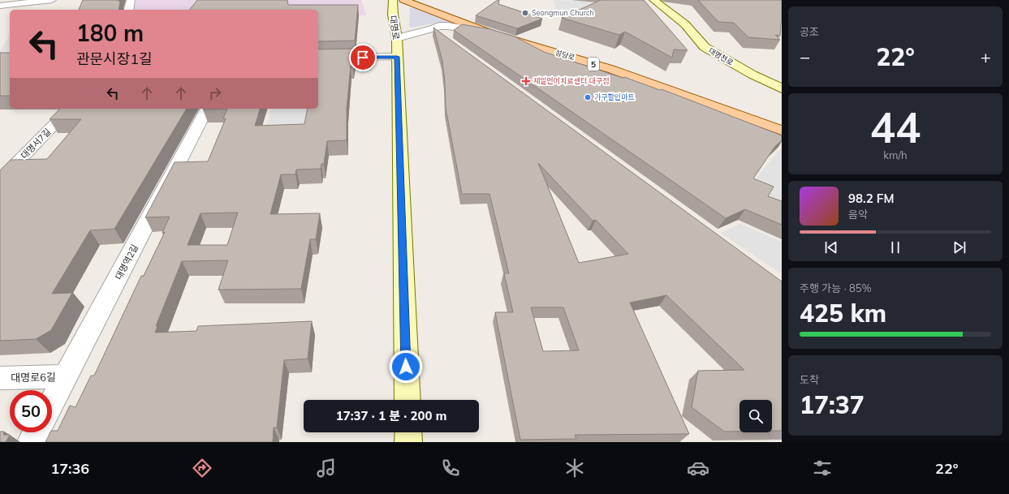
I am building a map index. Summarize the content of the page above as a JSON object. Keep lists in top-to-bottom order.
{
  "streets": {
    "main road": [
      "대명로",
      "성당로",
      "대명천로",
      "5"
    ],
    "street": ["대명서7길", "대명역2길", "대명로6길"]
  },
  "crossings": [
    ["대명역2길", "대명로6길"]
  ],
  "places": {
    "other": ["Seongmun Church", "가구할인마트"],
    "health": ["제일언어치료센터 대구점"]
  },
  "page": {
    "tile": [
      "공조",
      ["44", "km/h"],
      ["주행 가능 · 85%", "425 km"],
      ["도착", "17:37"]
    ],
    "turn": ["180 m", "관문시장1길"],
    "heat": ["−", "22°", "+"],
    "song": ["98.2 FM", "음악"],
    "limit": "50",
    "trip": "17:37 · 1 분 · 200 m",
    "tabs": ["17:36", "22°"]
  }
}
